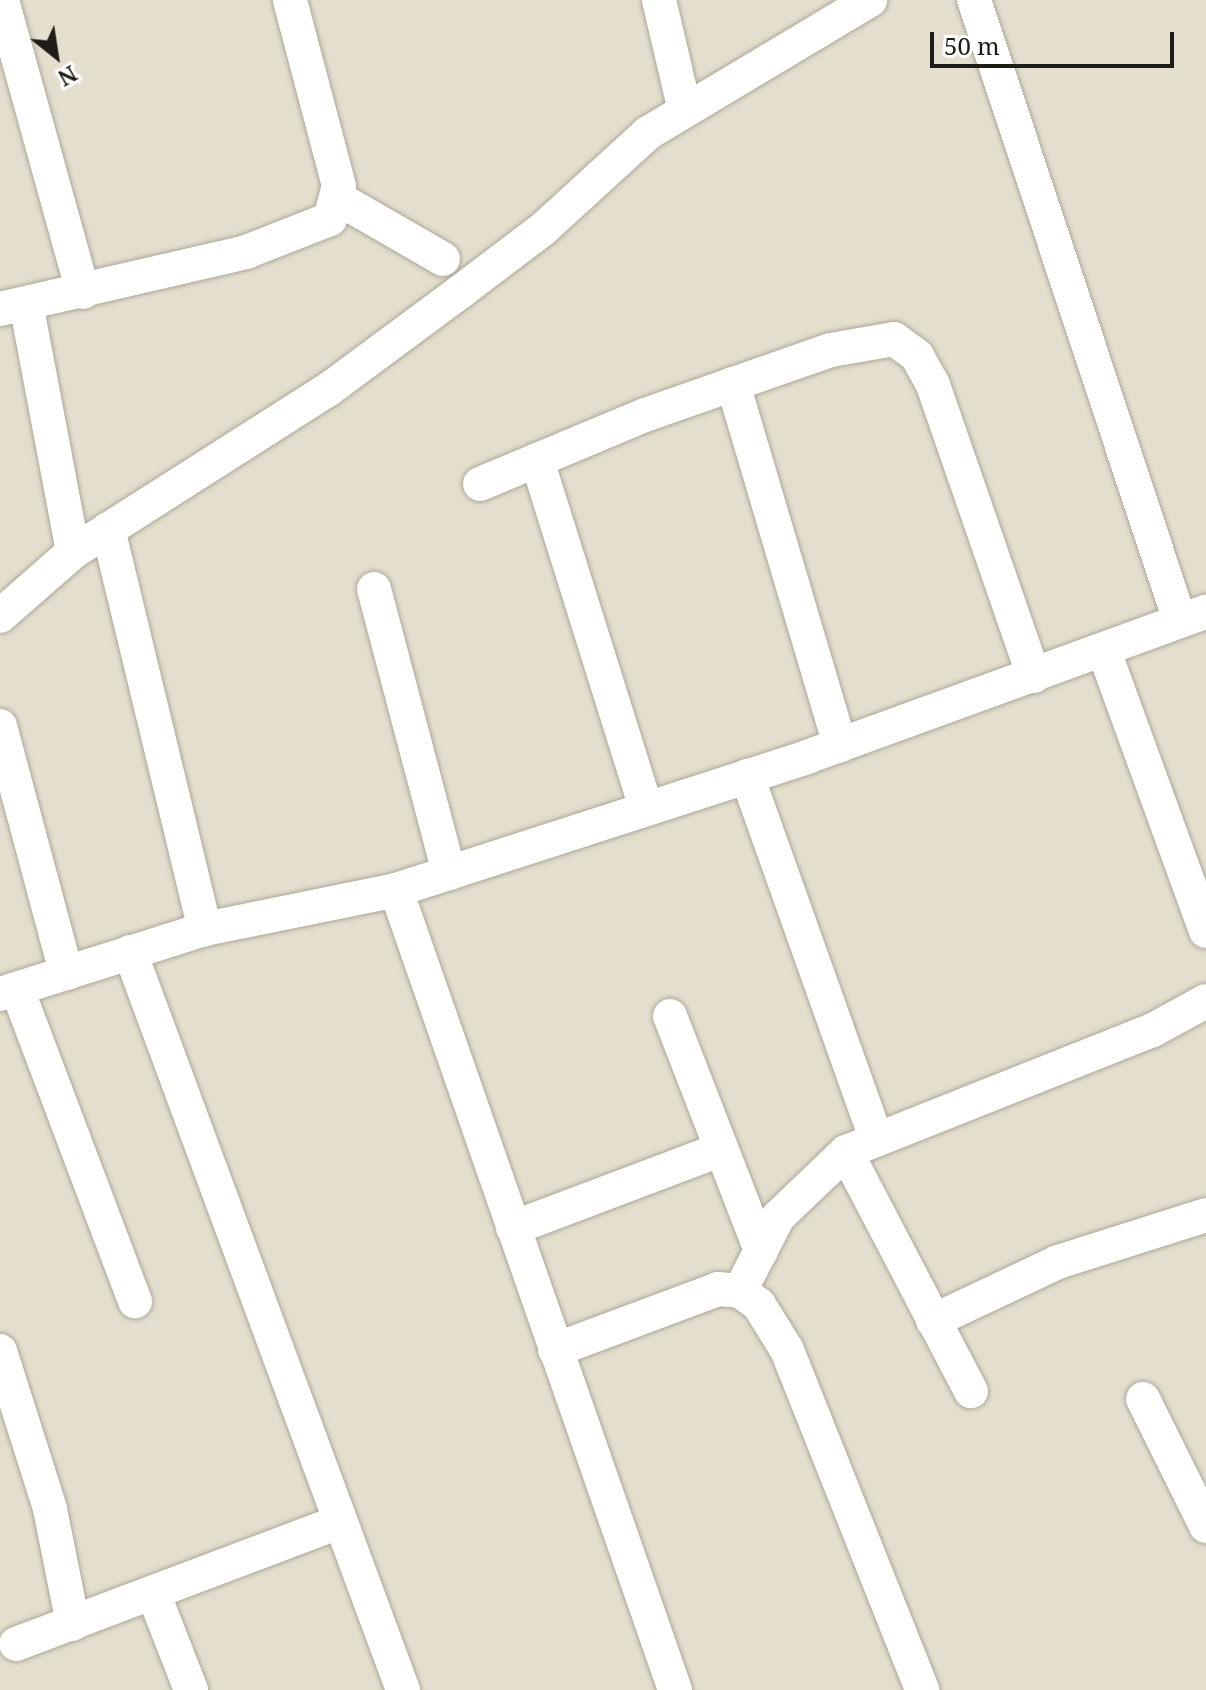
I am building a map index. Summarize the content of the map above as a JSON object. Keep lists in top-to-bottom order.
{
  "scale_bar": "50 m",
  "north": "bottom right"
}
